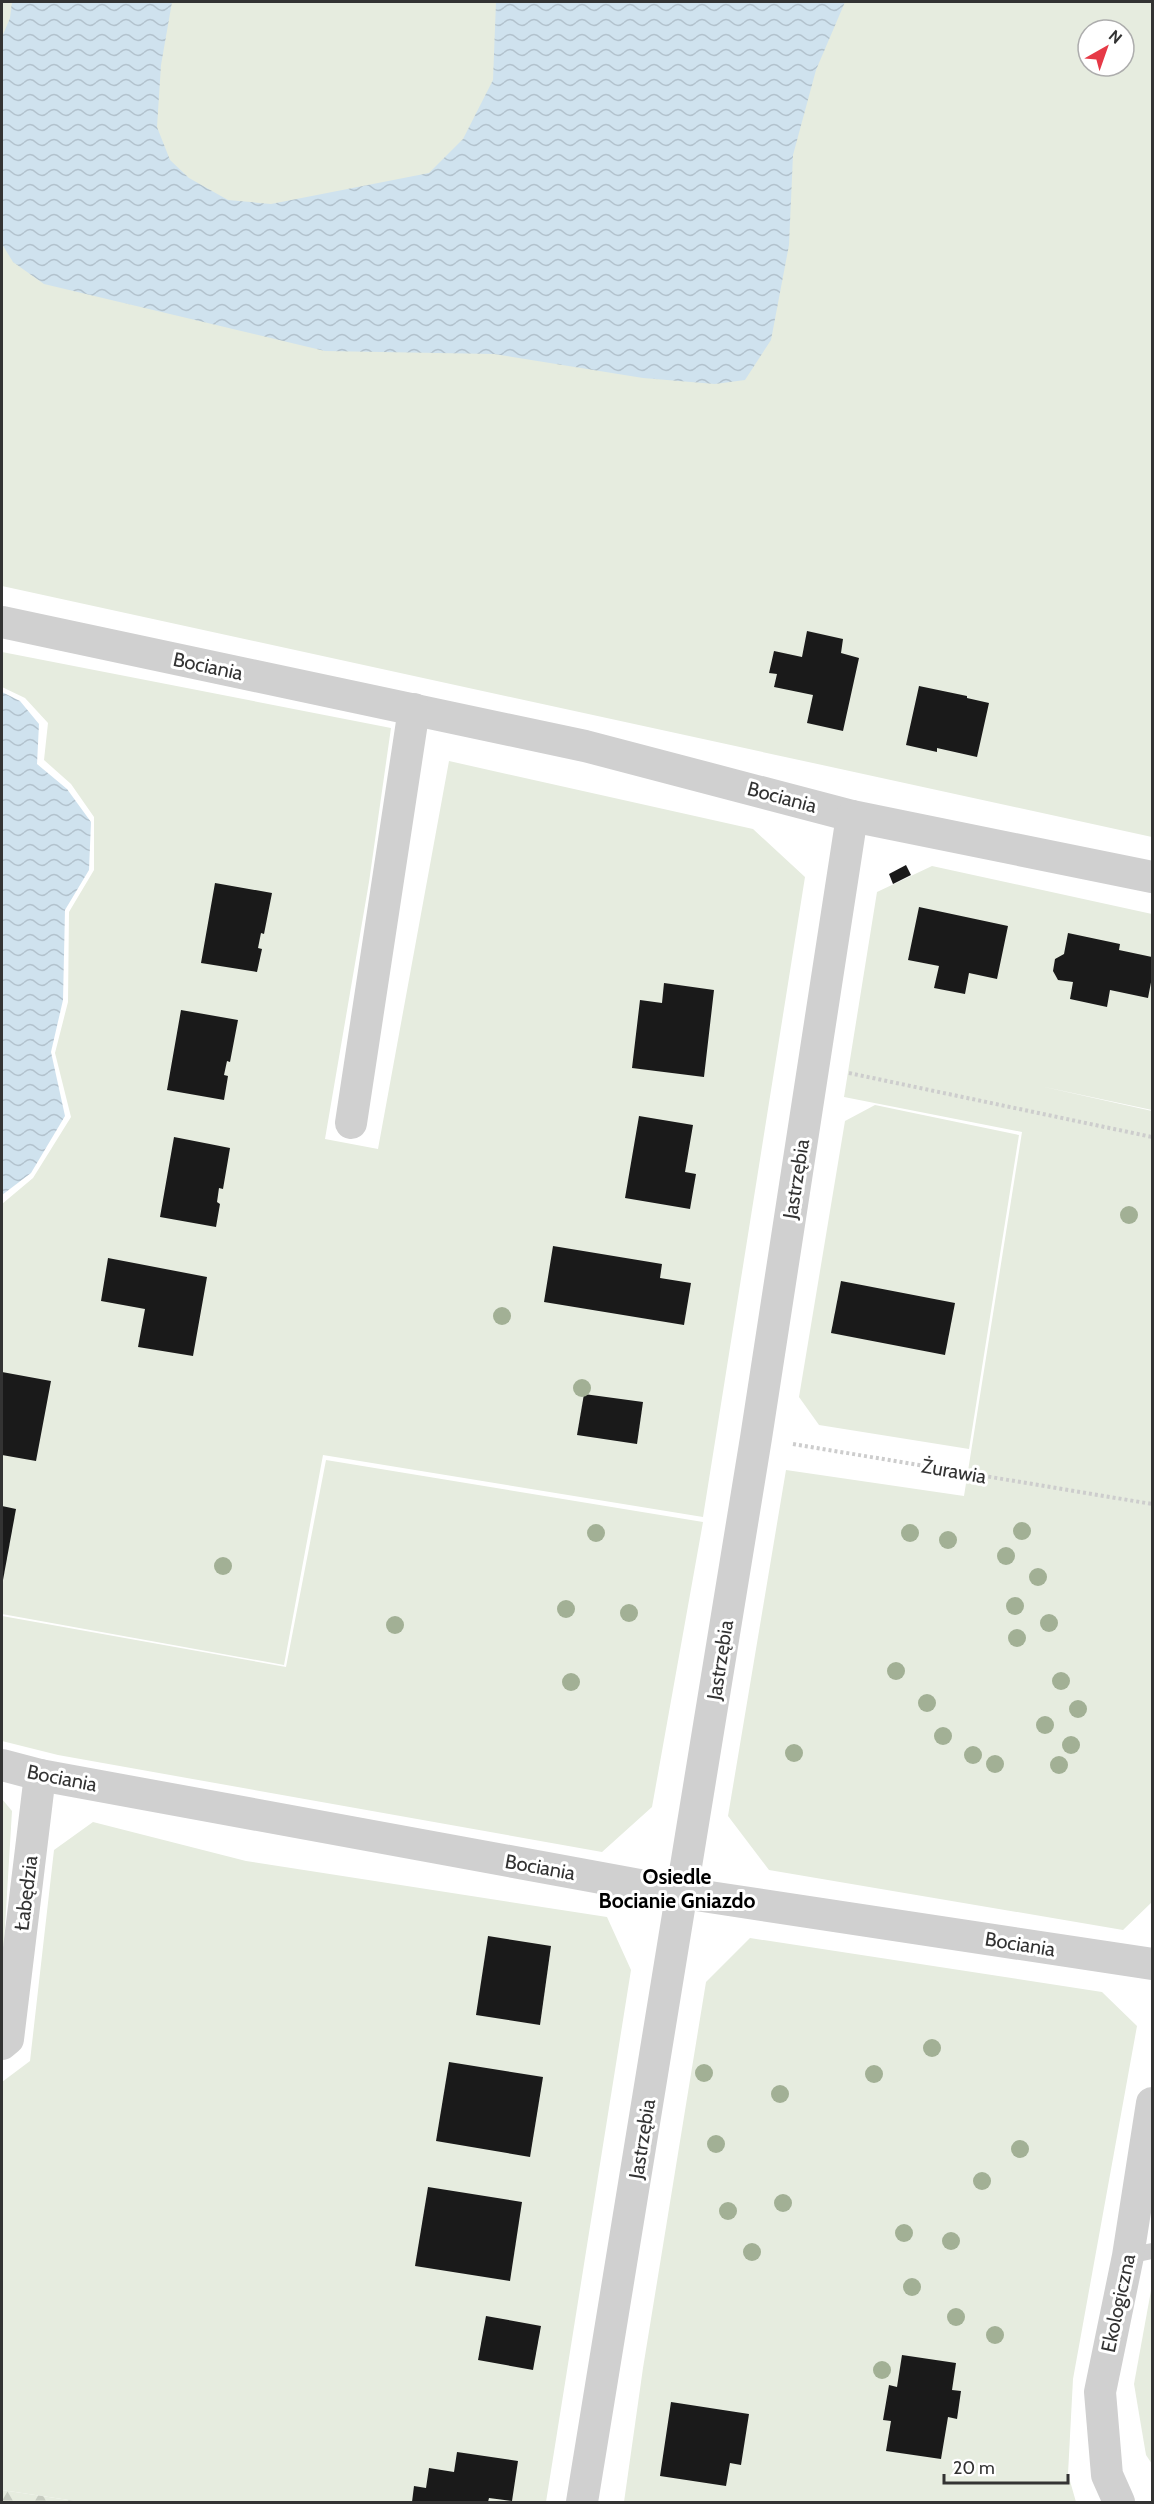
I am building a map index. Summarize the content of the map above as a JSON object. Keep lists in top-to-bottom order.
{
  "streets": {
    "street": [
      "Bociania",
      "Jastrzębia",
      "Łabędzia",
      "Ekologiczna"
    ],
    "path": ["Żurawia"]
  },
  "crossings": [
    ["Bociania", "Jastrzębia"],
    ["Bociania", "Łabędzia"],
    ["Jastrzębia", "Żurawia"]
  ],
  "districts": ["Osiedle Bocianie Gniazdo"],
  "scale_bar": "20 m",
  "north": "top right"
}
